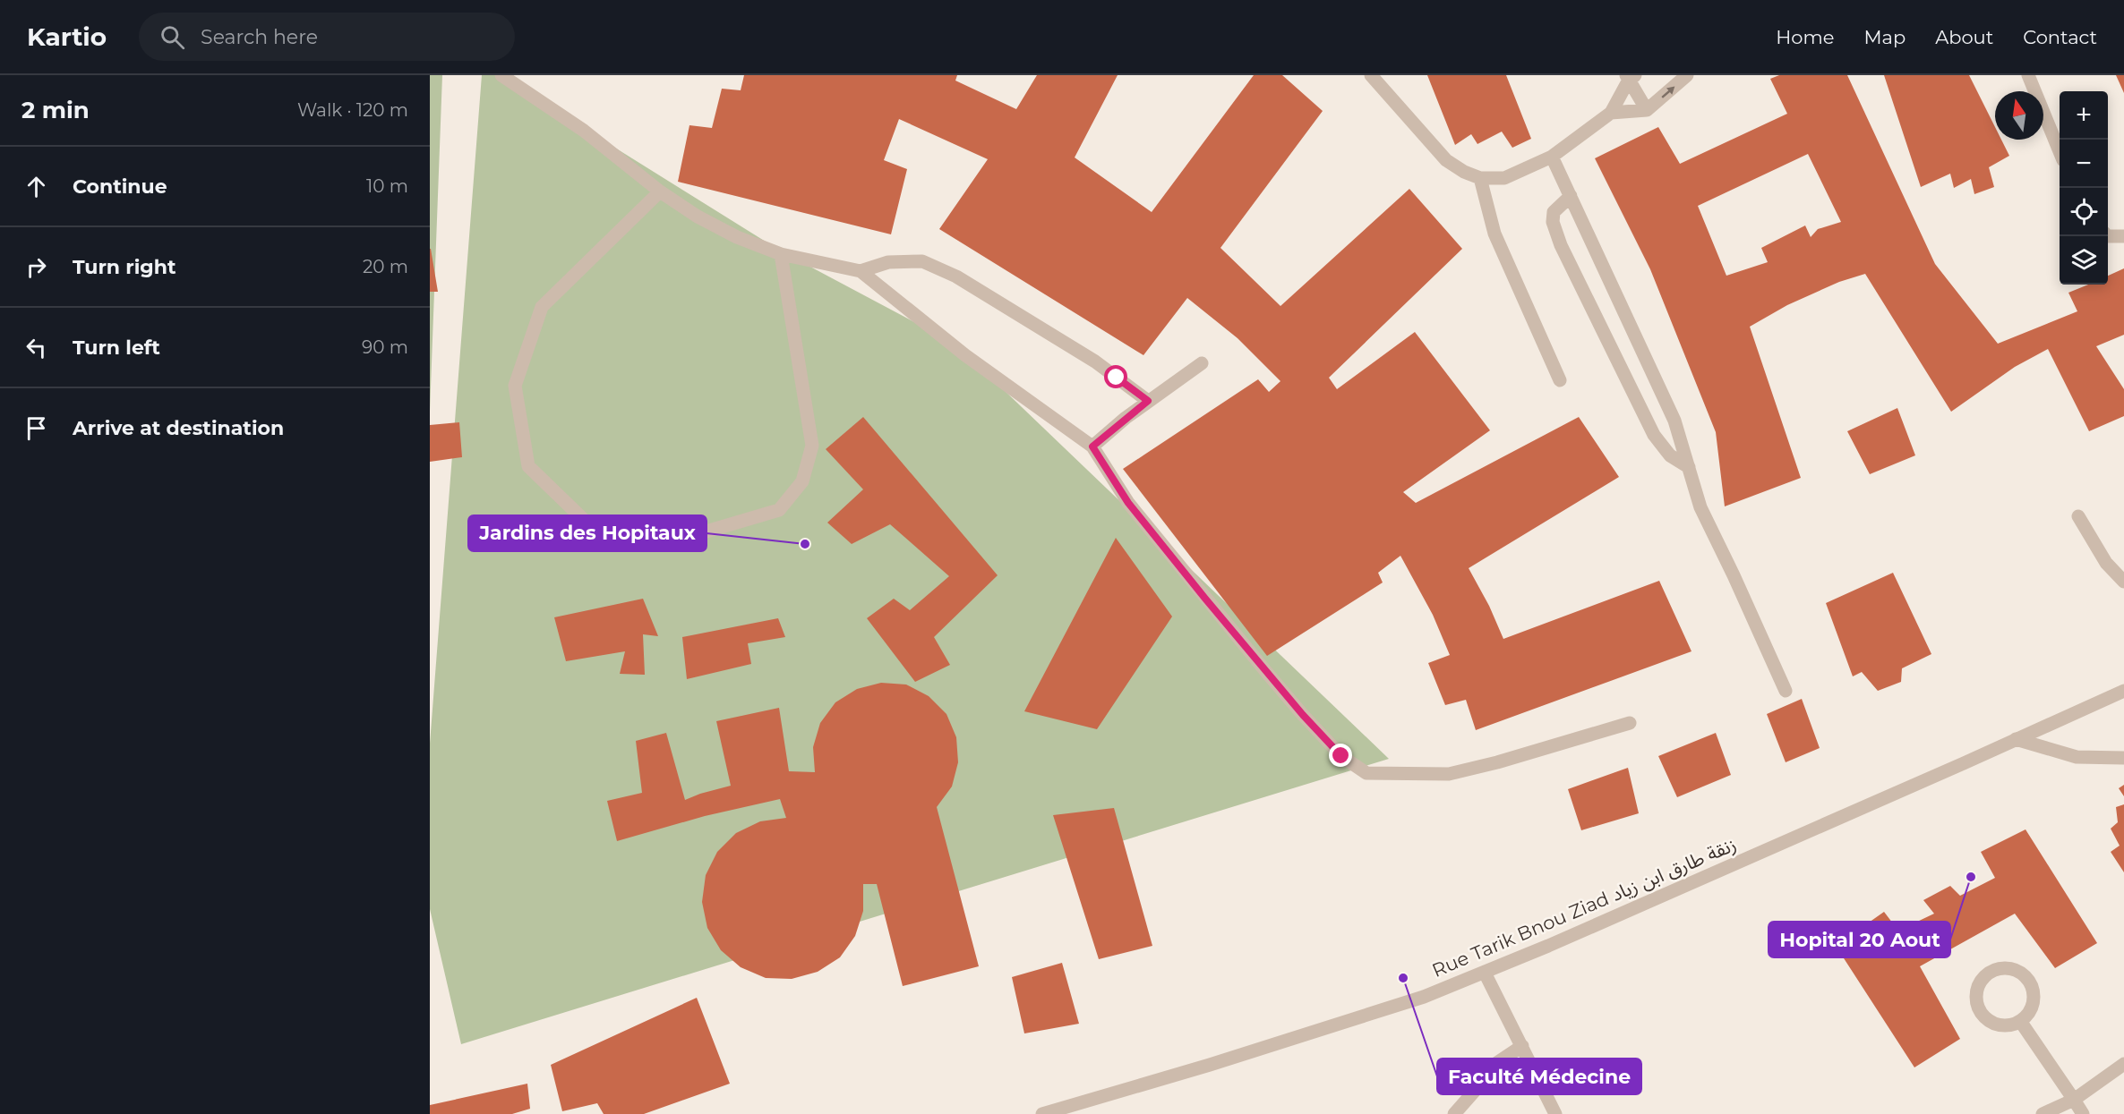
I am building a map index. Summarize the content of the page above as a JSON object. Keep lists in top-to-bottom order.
{
  "streets": {
    "street": ["Rue Tarik Bnou Ziad زنقة طارق ابن زياد"]
  },
  "places": ["Jardins des Hopitaux", "Hopital 20 Aout", "Faculté Médecine"],
  "north": "top",
  "page": {
    "header": "Kartio",
    "search": "Search here",
    "nav": [
      "Home",
      "Map",
      "About",
      "Contact"
    ],
    "heading": ["2 min", "Walk · 120 m"],
    "map_buttons": ["+", "−"],
    "list": [
      ["Continue", "10 m"],
      ["Turn right", "20 m"],
      ["Turn left", "90 m"],
      "Arrive at destination"
    ]
  }
}
